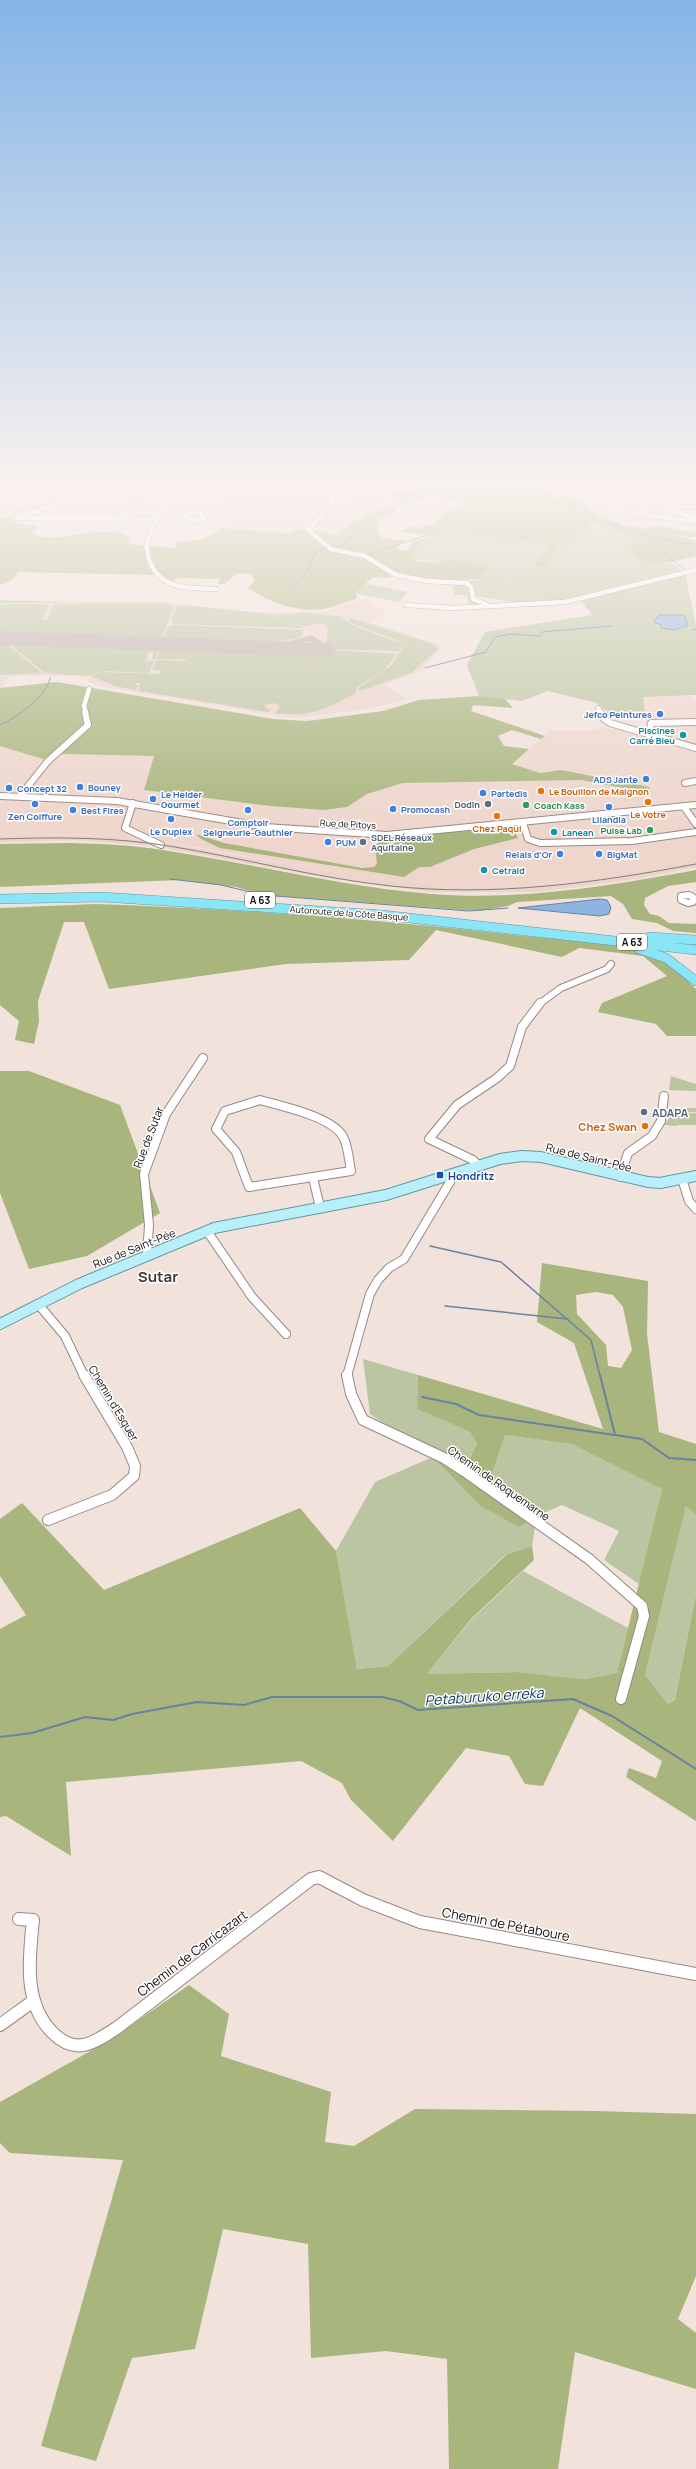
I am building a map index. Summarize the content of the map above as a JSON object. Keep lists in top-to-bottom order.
{
  "streets": {
    "highway": ["A 63", "Autoroute de la Côte Basque"],
    "main road": ["Rue de Saint-Pée"],
    "street": [
      "Rue de Pitoys",
      "Rue de Sutar",
      "Chemin d'Esquer",
      "Chemin de Roquemarne",
      "Chemin de Pétaboure",
      "Chemin de Carricazart"
    ]
  },
  "crossings": [
    ["Rue de Sutar", "Rue de Saint-Pée"],
    ["Rue de Saint-Pée", "Chemin d'Esquer"],
    ["Rue de Saint-Pée", "Chemin de Roquemarne"],
    ["Chemin de Pétaboure", "Chemin de Carricazart"]
  ],
  "districts": ["Sutar"],
  "water": ["Petaburuko erreka"],
  "places": {
    "other": [
      "Jefco Peintures",
      "Piscines Carré Bleu",
      "ADS Jante",
      "Bouney",
      "Concept 32",
      "Le Bouillon de Maignon",
      "Partedis",
      "Le Helder Gourmet",
      "Le Votre",
      "Zen Coiffure",
      "Dodin",
      "Coach Kass",
      "Lilandia",
      "Promocash",
      "Best Fires",
      "Comptoir Seigneurie-Gauthier",
      "Chez Paqui",
      "Le Duplex",
      "Pulse Lab",
      "Lanean",
      "PUM",
      "SDEL Réseaux Aquitaine",
      "Relais d'Or",
      "BigMat",
      "Cetraid",
      "ADAPA",
      "Chez Swan"
    ],
    "transit": ["Hondritz"]
  }
}
